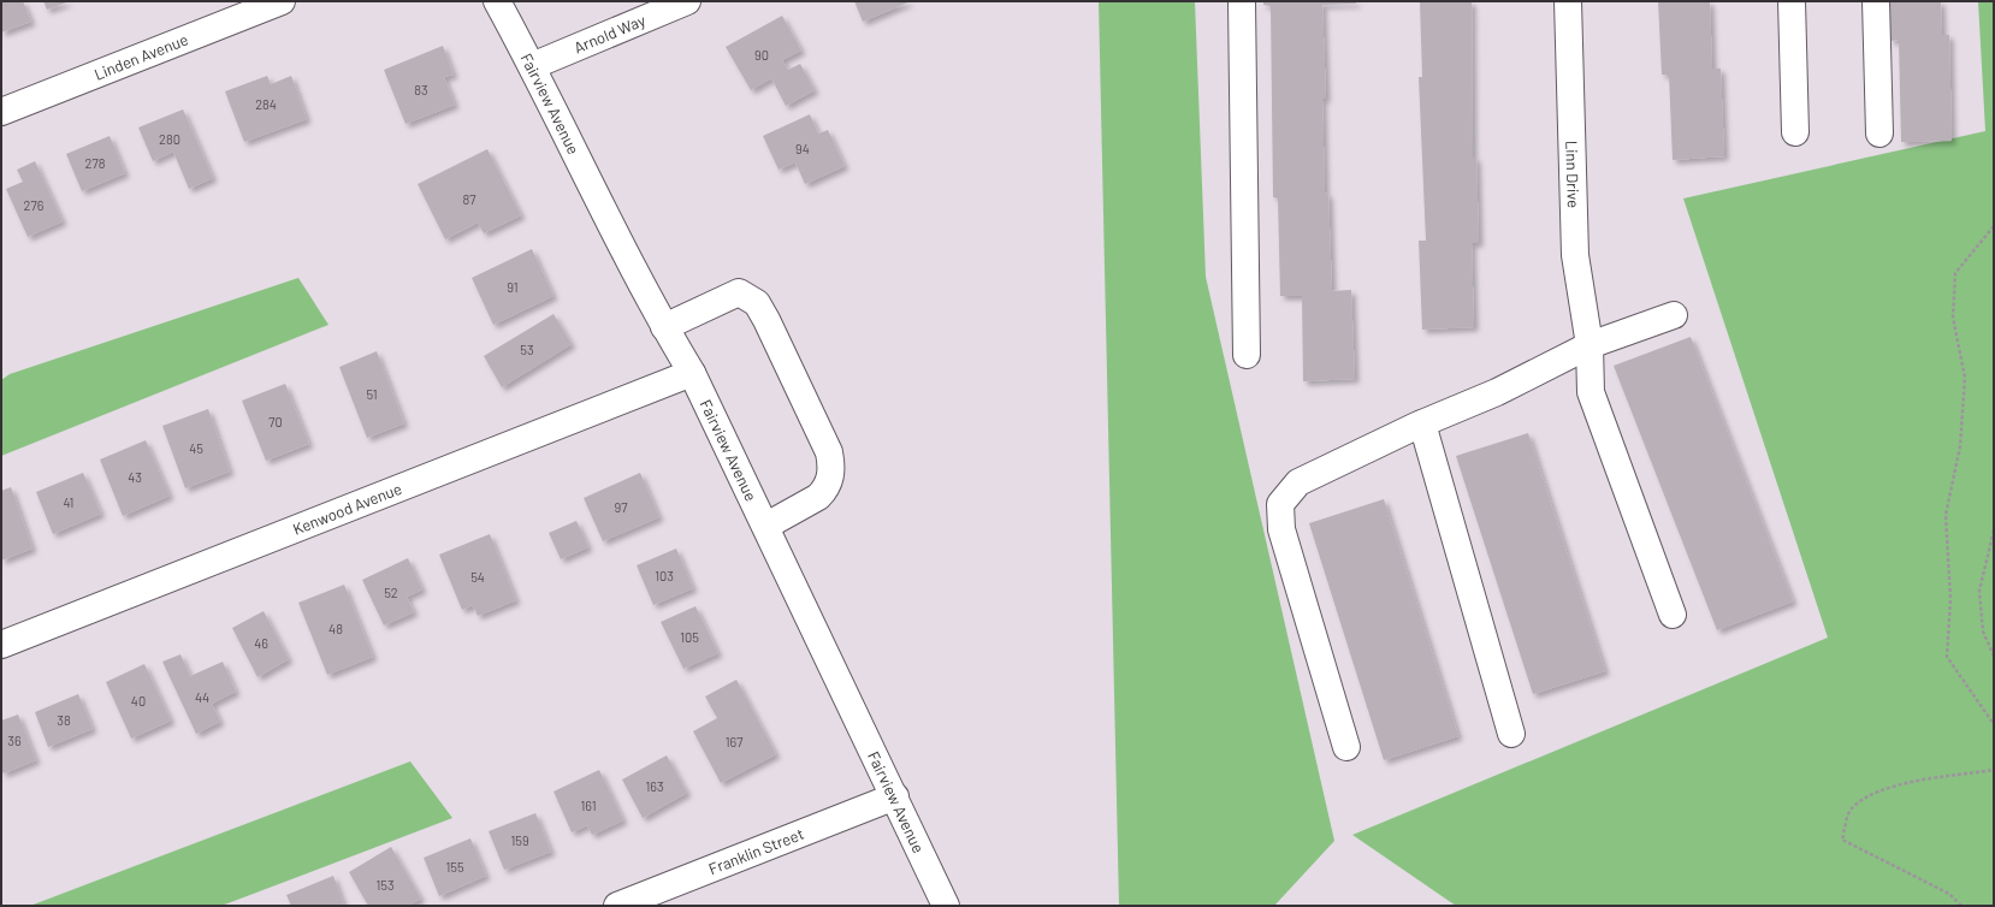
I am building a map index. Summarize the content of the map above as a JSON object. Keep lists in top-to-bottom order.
{
  "streets": {
    "street": [
      "Arnold Way",
      "Linden Avenue",
      "Fairview Avenue",
      "Linn Drive",
      "Kenwood Avenue",
      "Franklin Street"
    ]
  },
  "crossings": [
    ["Arnold Way", "Fairview Avenue"],
    ["Fairview Avenue", "Kenwood Avenue"],
    ["Fairview Avenue", "Franklin Street"]
  ],
  "house_numbers": [
    "90",
    "83",
    "284",
    "280",
    "94",
    "278",
    "87",
    "276",
    "91",
    "53",
    "51",
    "70",
    "45",
    "43",
    "41",
    "97",
    "103",
    "54",
    "52",
    "48",
    "105",
    "46",
    "44",
    "40",
    "38",
    "36",
    "167",
    "163",
    "161",
    "159",
    "155",
    "153"
  ]
}
